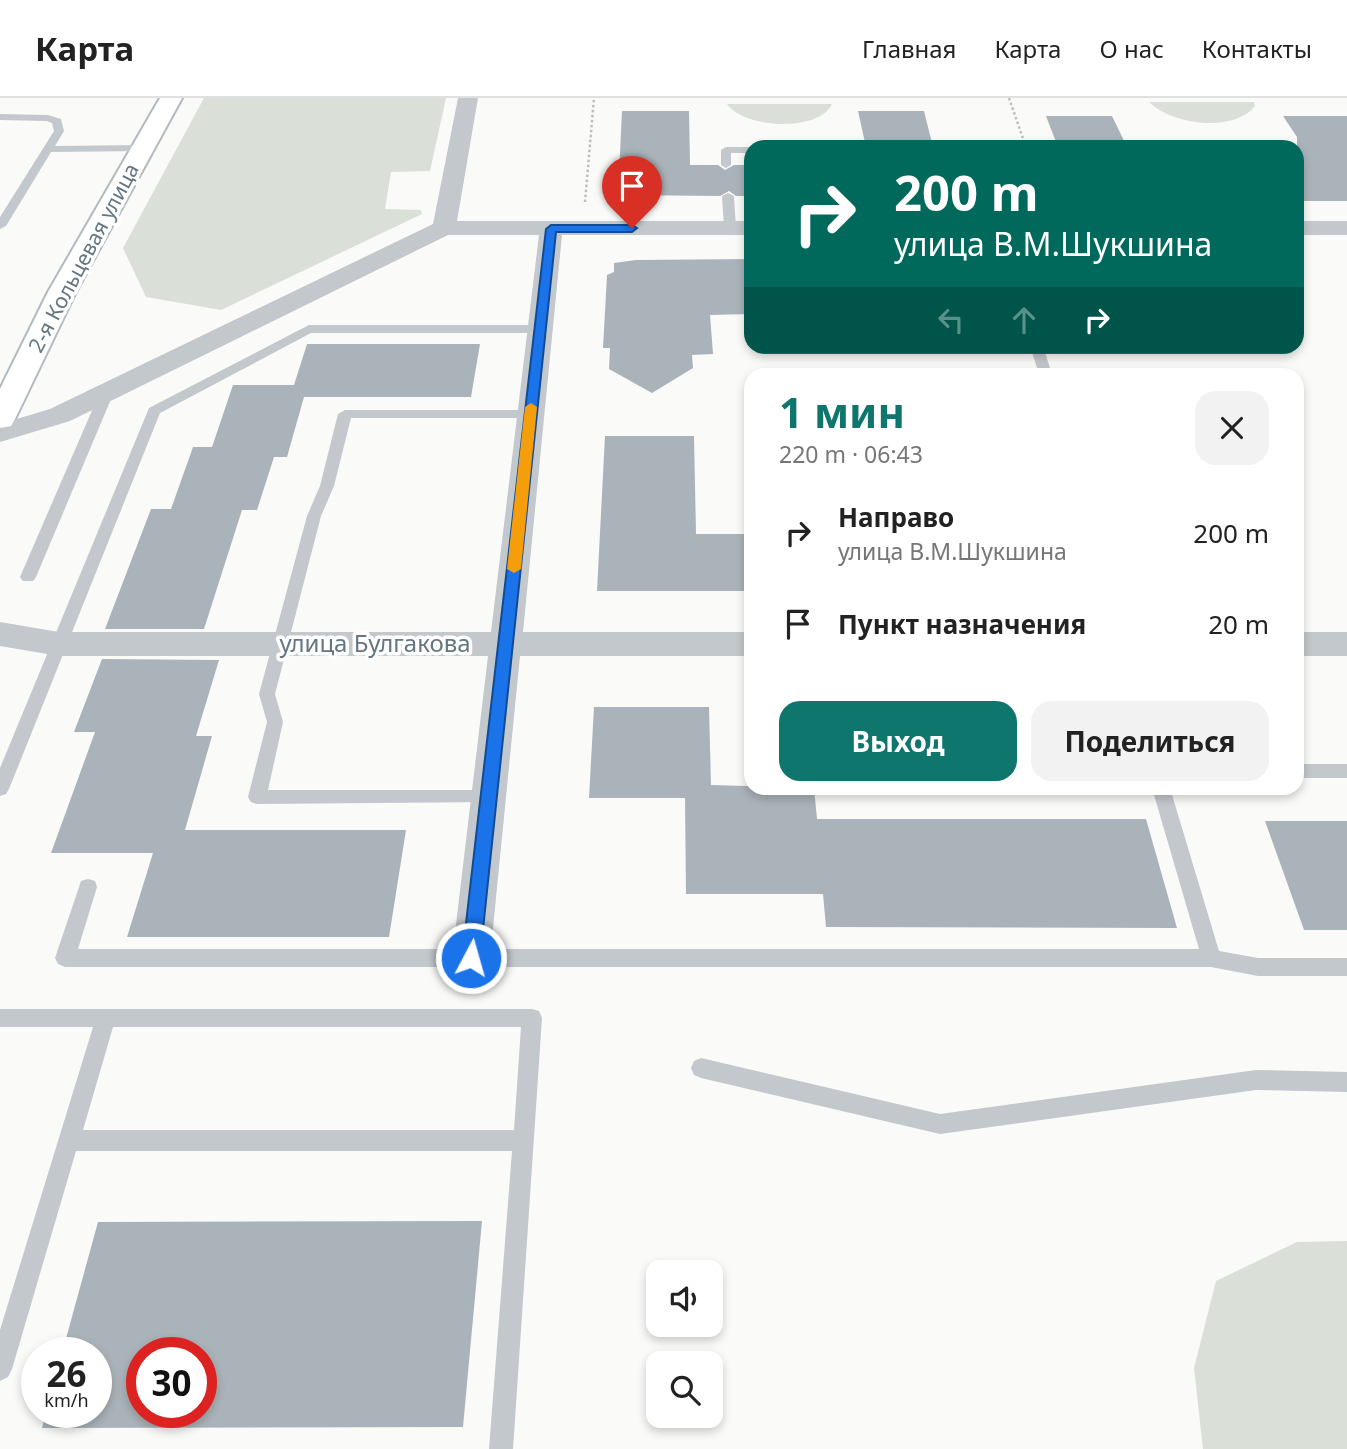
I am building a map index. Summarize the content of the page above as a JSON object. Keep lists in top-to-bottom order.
{
  "streets": {
    "main road": ["2-я Кольцевая улица"],
    "street": ["улица Булгакова"]
  },
  "page": {
    "header": "Карта",
    "nav": [
      "Главная",
      "Карта",
      "О нас",
      "Контакты"
    ],
    "turn": ["200 m", "улица В.М.Шукшина"],
    "heading": ["1 мин", "220 m · 06:43"],
    "list": [
      {
        "name": "Направо",
        "note": "улица В.М.Шукшина",
        "value": "200 m"
      },
      {
        "name": "Пункт назначения",
        "value": "20 m"
      }
    ],
    "buttons": ["Выход", "Поделиться"],
    "speed": "26 km/h",
    "limit": "30"
  }
}
